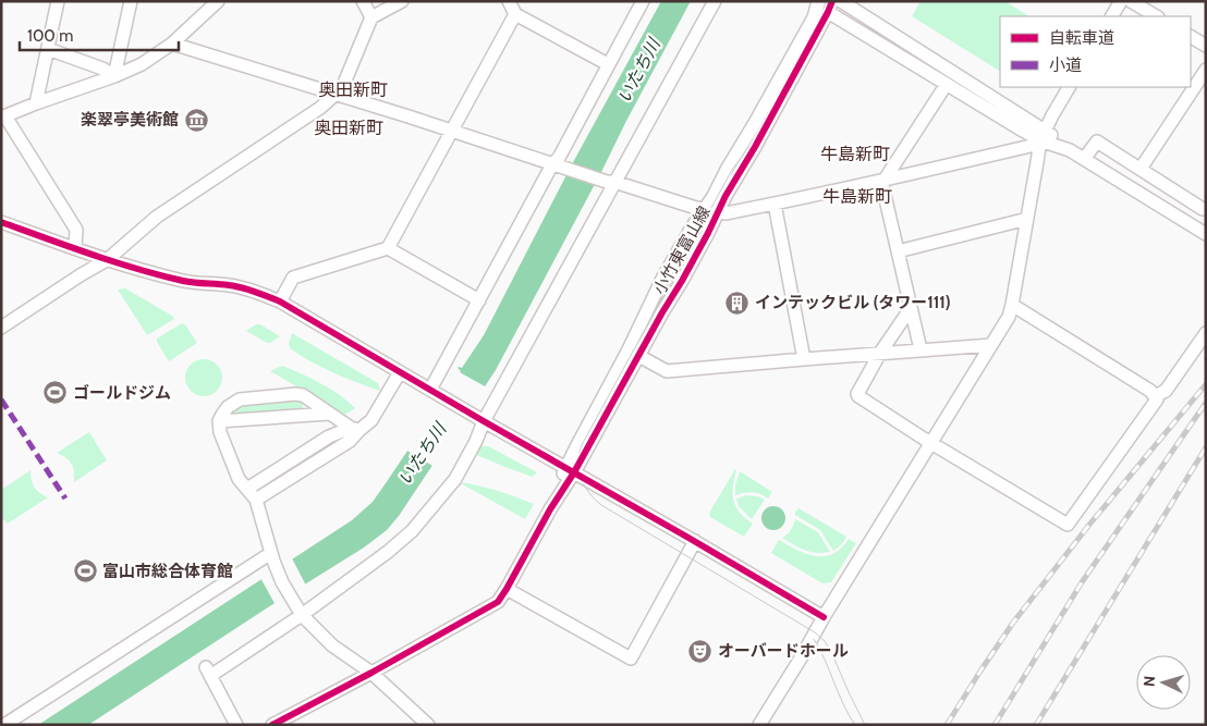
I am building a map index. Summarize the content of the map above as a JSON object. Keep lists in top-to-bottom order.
{
  "streets": {
    "street": ["小竹東富山線"]
  },
  "districts": [
    "奥田新町",
    "奥田新町",
    "牛島新町",
    "牛島新町"
  ],
  "water": ["いたち川"],
  "places": {
    "museum": ["楽翠亭美術館"],
    "building": ["インテックビル (タワー111)"],
    "sports": ["ゴールドジム", "富山市総合体育館"],
    "theatre": ["オーバードホール"]
  },
  "legend": ["自転車道", "小道"],
  "scale_bar": "100 m",
  "north": "left"
}
